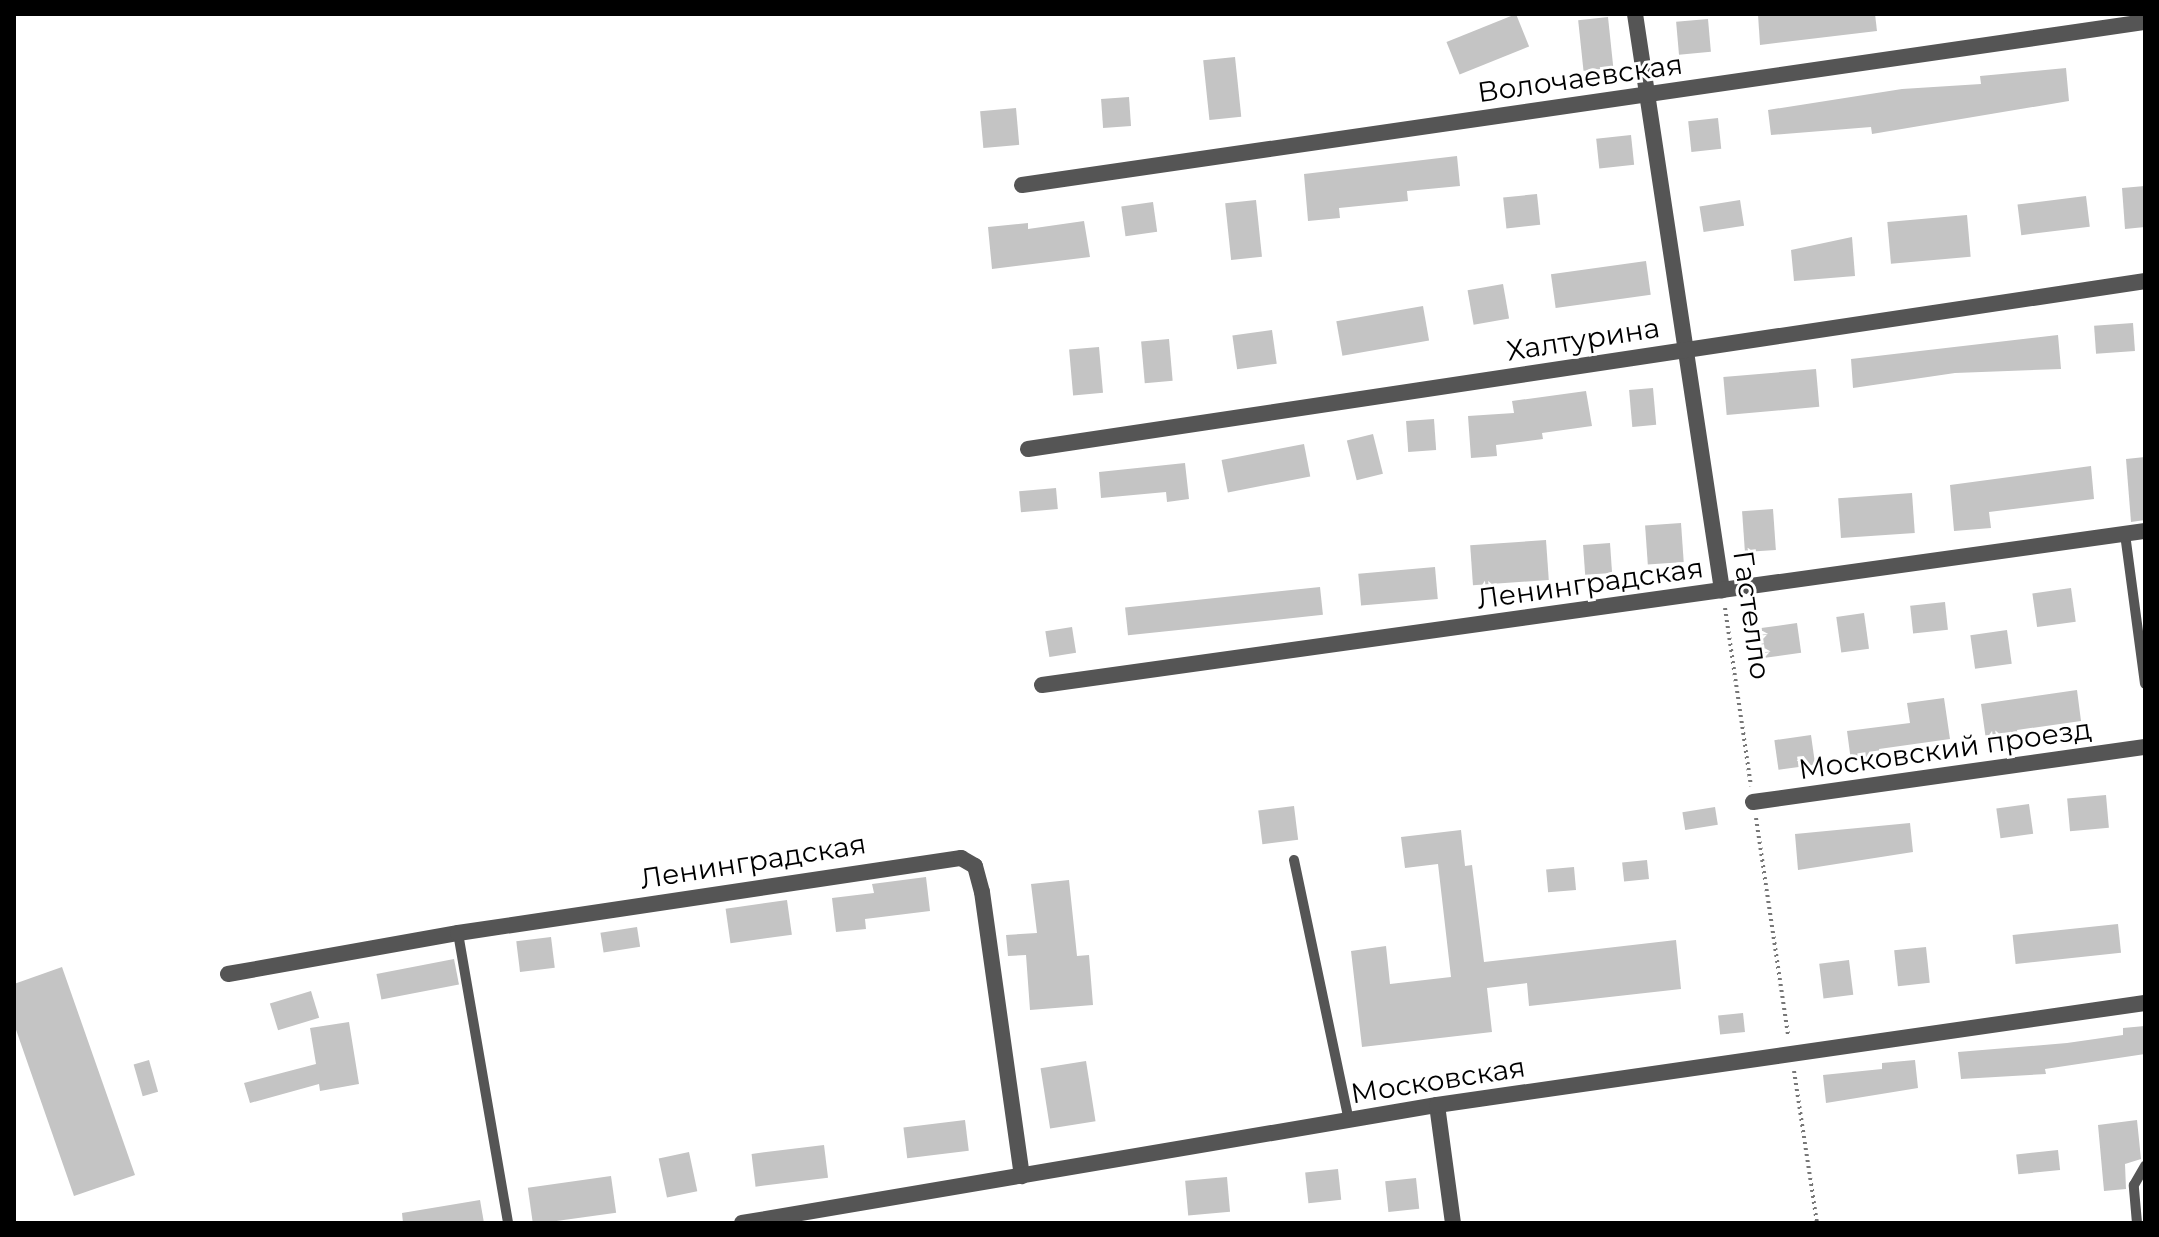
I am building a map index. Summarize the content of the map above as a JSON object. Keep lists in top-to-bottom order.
{
  "streets": {
    "street": [
      "Волочаевская",
      "Халтурина",
      "Ленинградская",
      "Гастелло",
      "Московский проезд",
      "Московская"
    ]
  },
  "crossings": [
    ["Волочаевская", "Гастелло"],
    ["Халтурина", "Гастелло"],
    ["Ленинградская", "Гастелло"],
    ["Ленинградская", "Московская"],
    ["Гастелло", "Московский проезд"],
    ["Гастелло", "Московская"]
  ]
}
